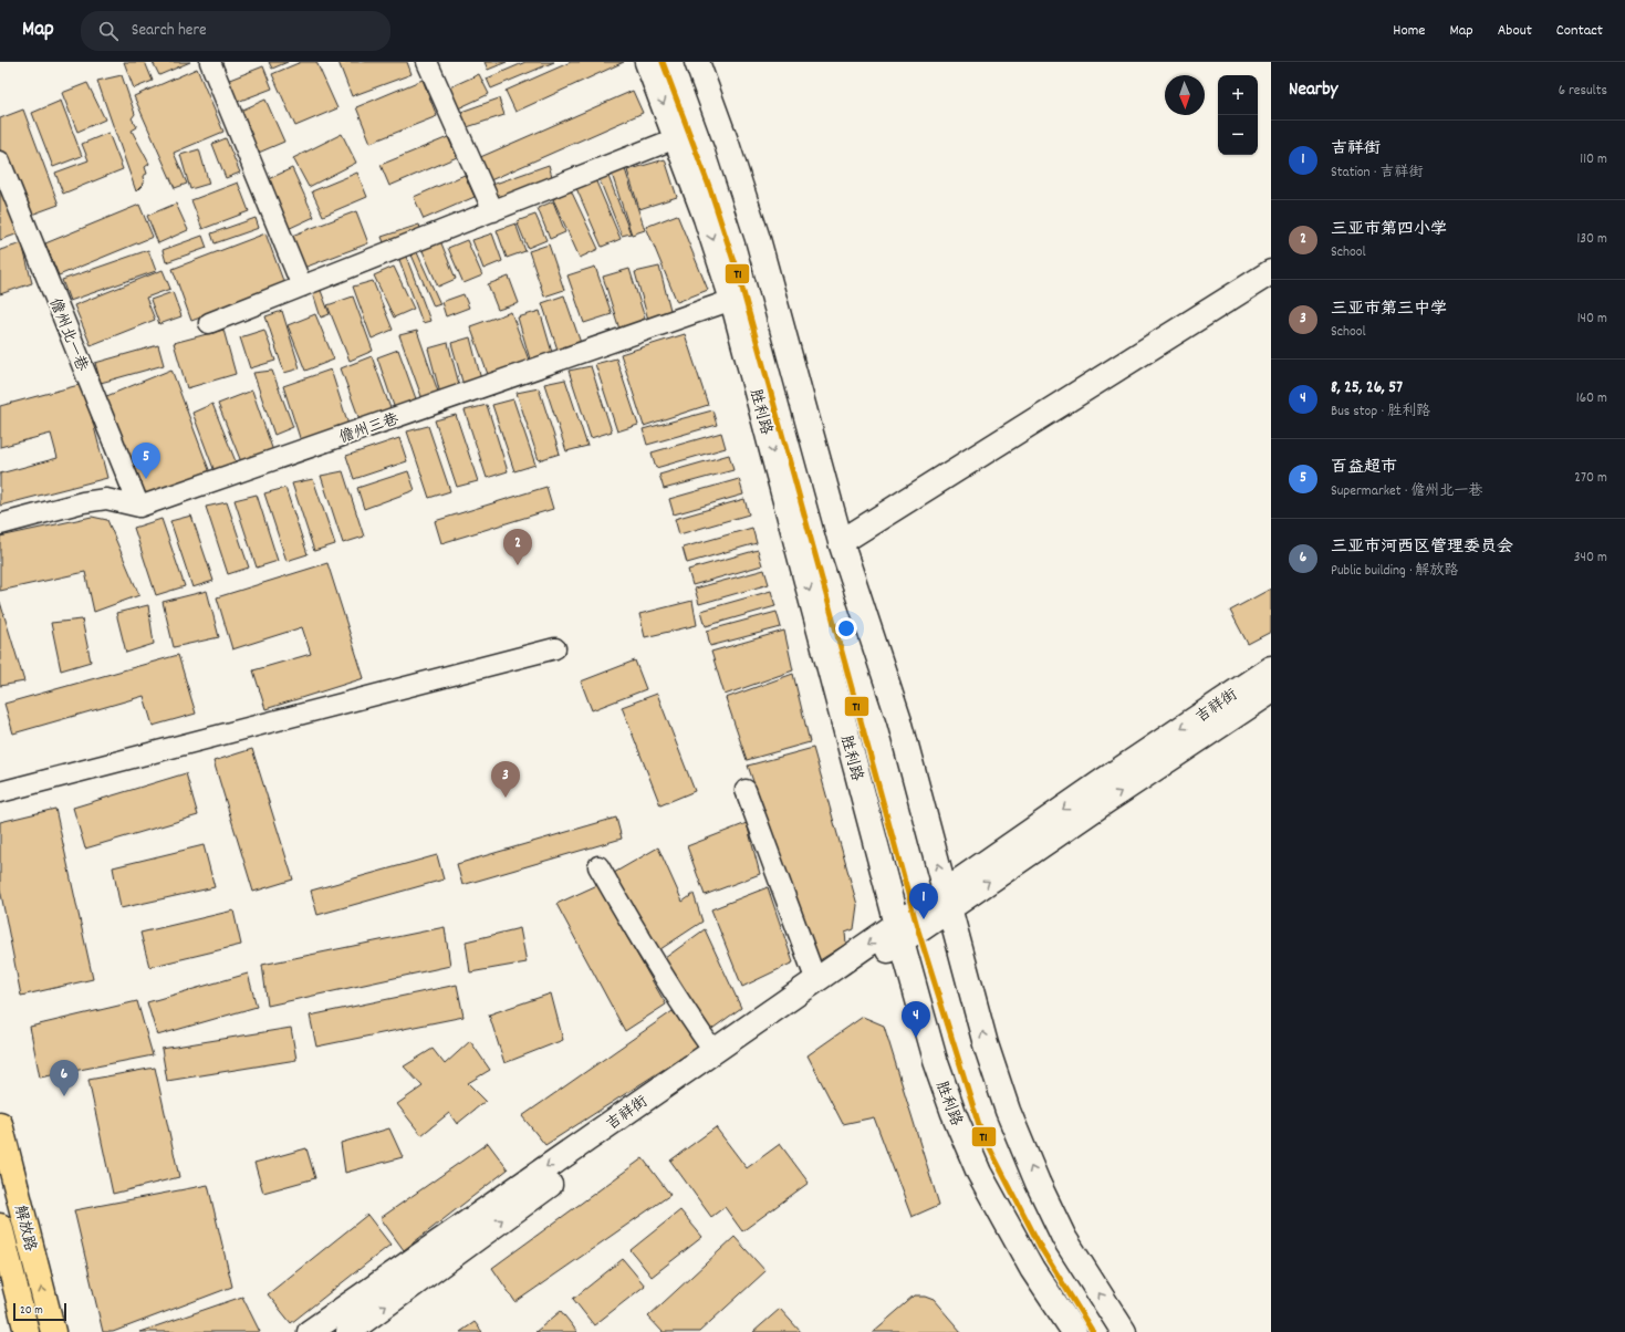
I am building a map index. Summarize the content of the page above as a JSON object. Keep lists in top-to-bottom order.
{
  "streets": {
    "main road": ["胜利路", "吉祥街", "解放路"],
    "street": ["儋州北一巷", "儋州三巷"]
  },
  "crossings": [
    ["儋州北一巷", "儋州三巷"],
    ["胜利路", "儋州三巷"],
    ["胜利路", "吉祥街"]
  ],
  "lines": ["transit line T1"],
  "scale_bar": "20 m",
  "north": "bottom",
  "page": {
    "header": "Map",
    "search": "Search here",
    "nav": [
      "Home",
      "Map",
      "About",
      "Contact"
    ],
    "heading": ["Nearby", "6 results"],
    "map_buttons": ["+", "−"],
    "list": [
      {
        "mark": "1",
        "name": "吉祥街",
        "note": "Station · 吉祥街",
        "value": "110 m"
      },
      {
        "mark": "2",
        "name": "三亚市第四小学",
        "note": "School",
        "value": "130 m"
      },
      {
        "mark": "3",
        "name": "三亚市第三中学",
        "note": "School",
        "value": "140 m"
      },
      {
        "mark": "4",
        "name": "8, 25, 26, 57",
        "note": "Bus stop · 胜利路",
        "value": "160 m"
      },
      {
        "mark": "5",
        "name": "百益超市",
        "note": "Supermarket · 儋州北一巷",
        "value": "270 m"
      },
      {
        "mark": "6",
        "name": "三亚市河西区管理委员会",
        "note": "Public building · 解放路",
        "value": "340 m"
      }
    ],
    "pins": [
      "5",
      "2",
      "3",
      "1",
      "4",
      "6"
    ],
    "scale": "20 m"
  }
}
